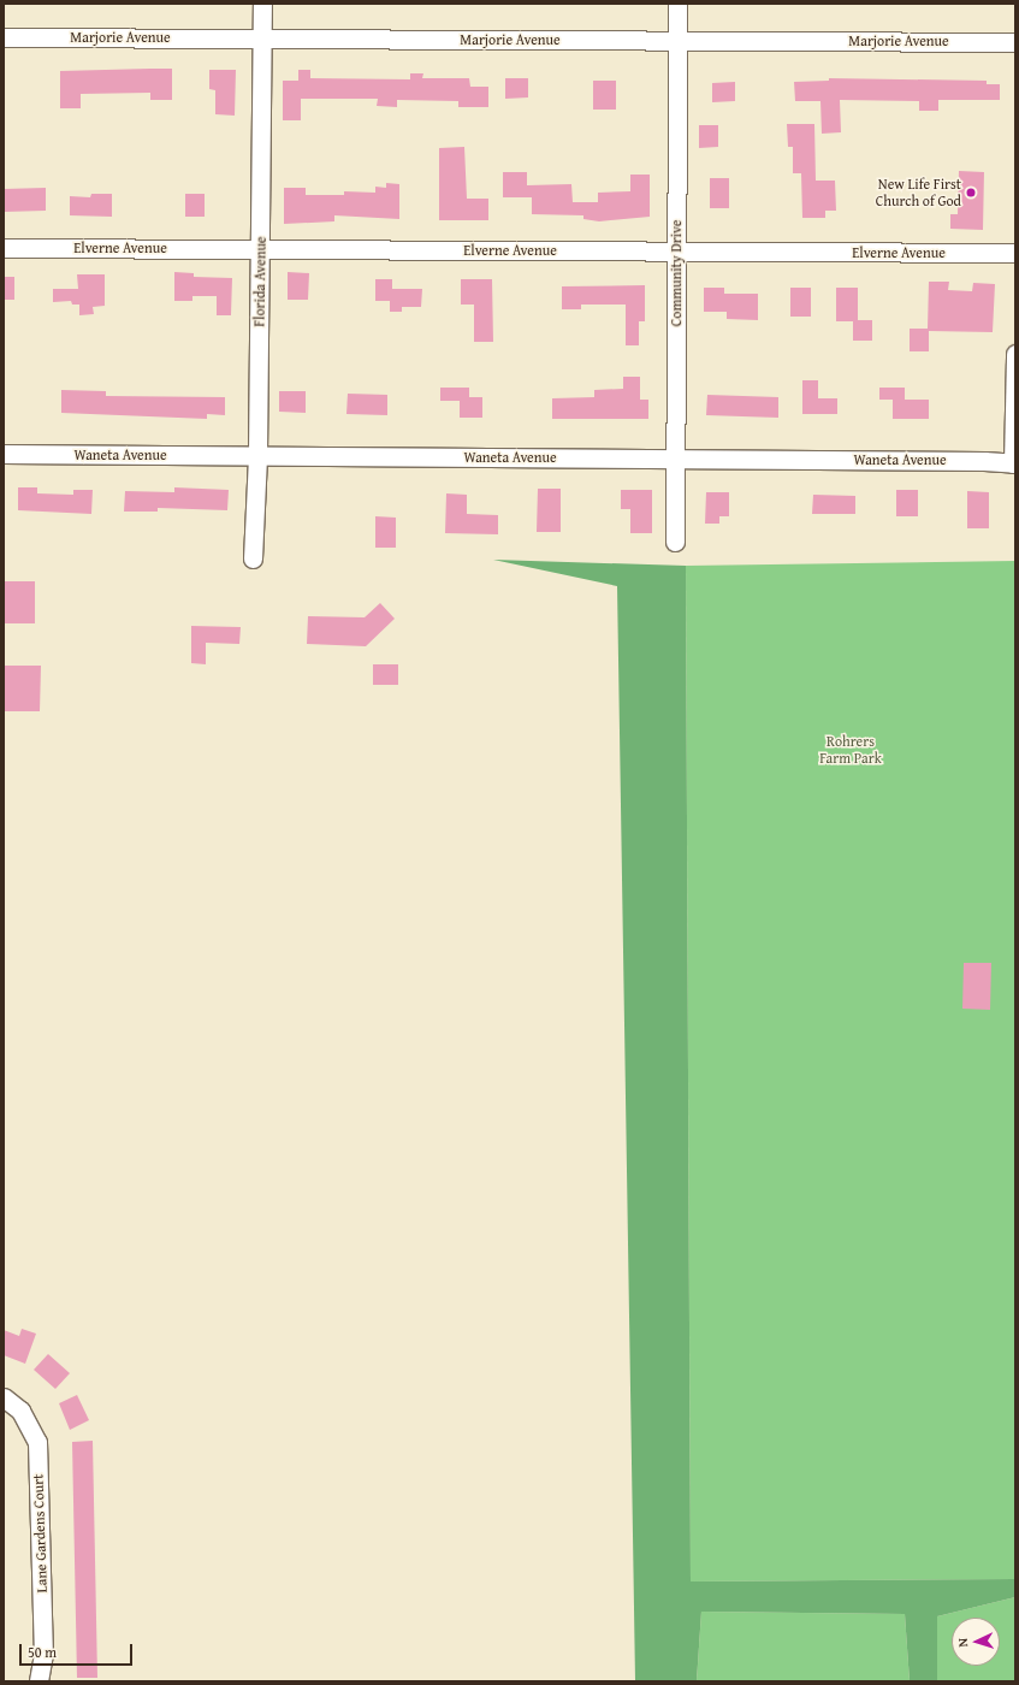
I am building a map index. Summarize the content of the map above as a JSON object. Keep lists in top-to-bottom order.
{
  "streets": {
    "street": [
      "Marjorie Avenue",
      "Elverne Avenue",
      "Community Drive",
      "Florida Avenue",
      "Waneta Avenue",
      "Lane Gardens Court"
    ]
  },
  "crossings": [
    ["Marjorie Avenue", "Community Drive"],
    ["Marjorie Avenue", "Florida Avenue"],
    ["Elverne Avenue", "Community Drive"],
    ["Elverne Avenue", "Florida Avenue"],
    ["Community Drive", "Waneta Avenue"],
    ["Florida Avenue", "Waneta Avenue"]
  ],
  "parks": ["Rohrers Farm Park"],
  "places": ["New Life First Church of God"],
  "scale_bar": "50 m",
  "north": "left"
}
